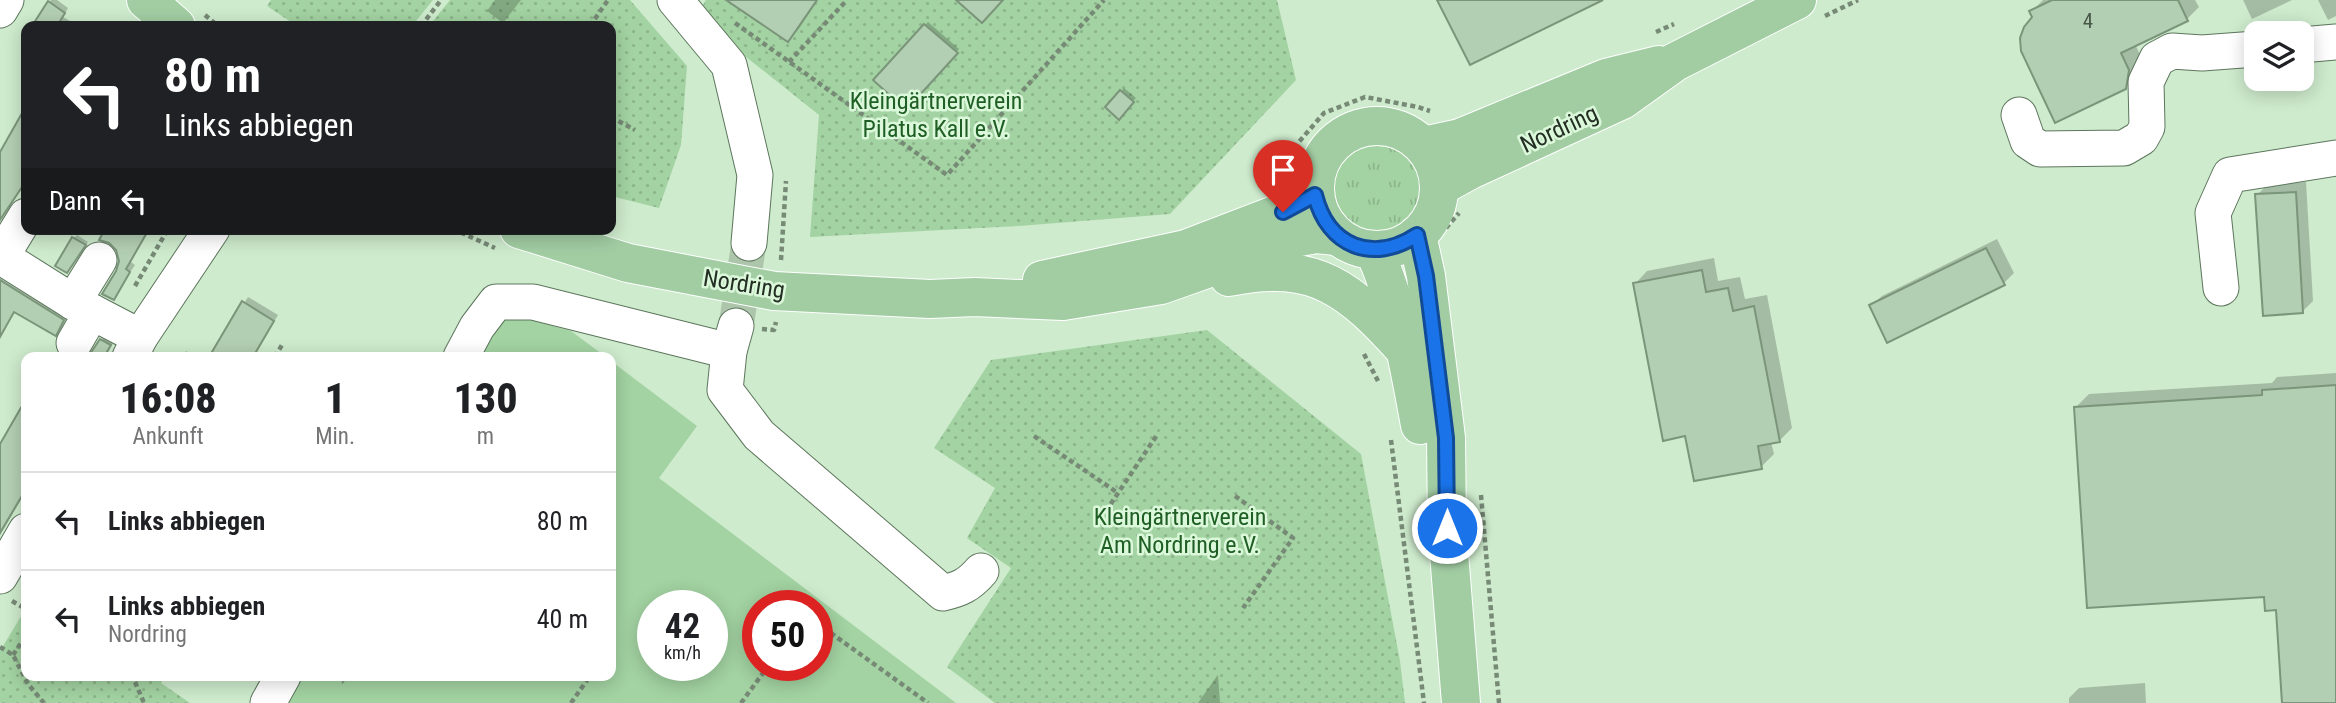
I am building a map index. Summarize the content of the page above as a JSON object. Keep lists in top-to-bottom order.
{
  "streets": {
    "main road": ["Nordring"]
  },
  "parks": ["Kleingärtnerverein Pilatus Kall e.V.", "Kleingärtnerverein Am Nordring e.V."],
  "house_numbers": ["4"],
  "page": {
    "turn": ["80 m", "Links abbiegen"],
    "then": "Dann",
    "eta": [
      "16:08",
      "Ankunft",
      "1",
      "Min.",
      "130",
      "m"
    ],
    "list": [
      {
        "name": "Links abbiegen",
        "value": "80 m"
      },
      {
        "name": "Links abbiegen",
        "note": "Nordring",
        "value": "40 m"
      }
    ],
    "speed": "42 km/h",
    "limit": "50"
  }
}
